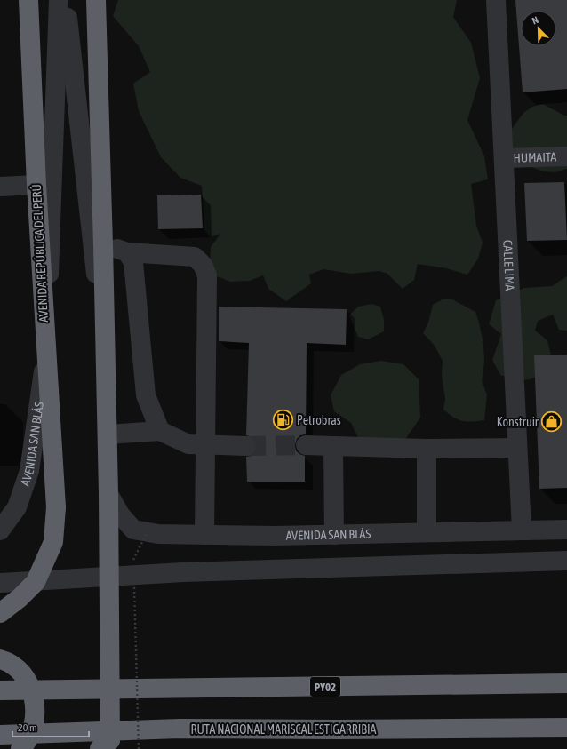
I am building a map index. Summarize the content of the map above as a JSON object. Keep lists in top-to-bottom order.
{
  "streets": {
    "highway": ["AVENIDA REPÚBLICA DEL PERÚ", "PY02", "RUTA NACIONAL MARISCAL ESTIGARRIBIA"],
    "street": ["HUMAITA", "CALLE LIMA", "AVENIDA SAN BLÁS"]
  },
  "crossings": [
    ["HUMAITA", "CALLE LIMA"],
    ["AVENIDA REPÚBLICA DEL PERÚ", "AVENIDA SAN BLÁS"],
    ["CALLE LIMA", "AVENIDA SAN BLÁS"]
  ],
  "places": {
    "fuel station": ["Petrobras"],
    "shop": ["Konstruir"]
  },
  "scale_bar": "20 m",
  "north": "top left"
}
